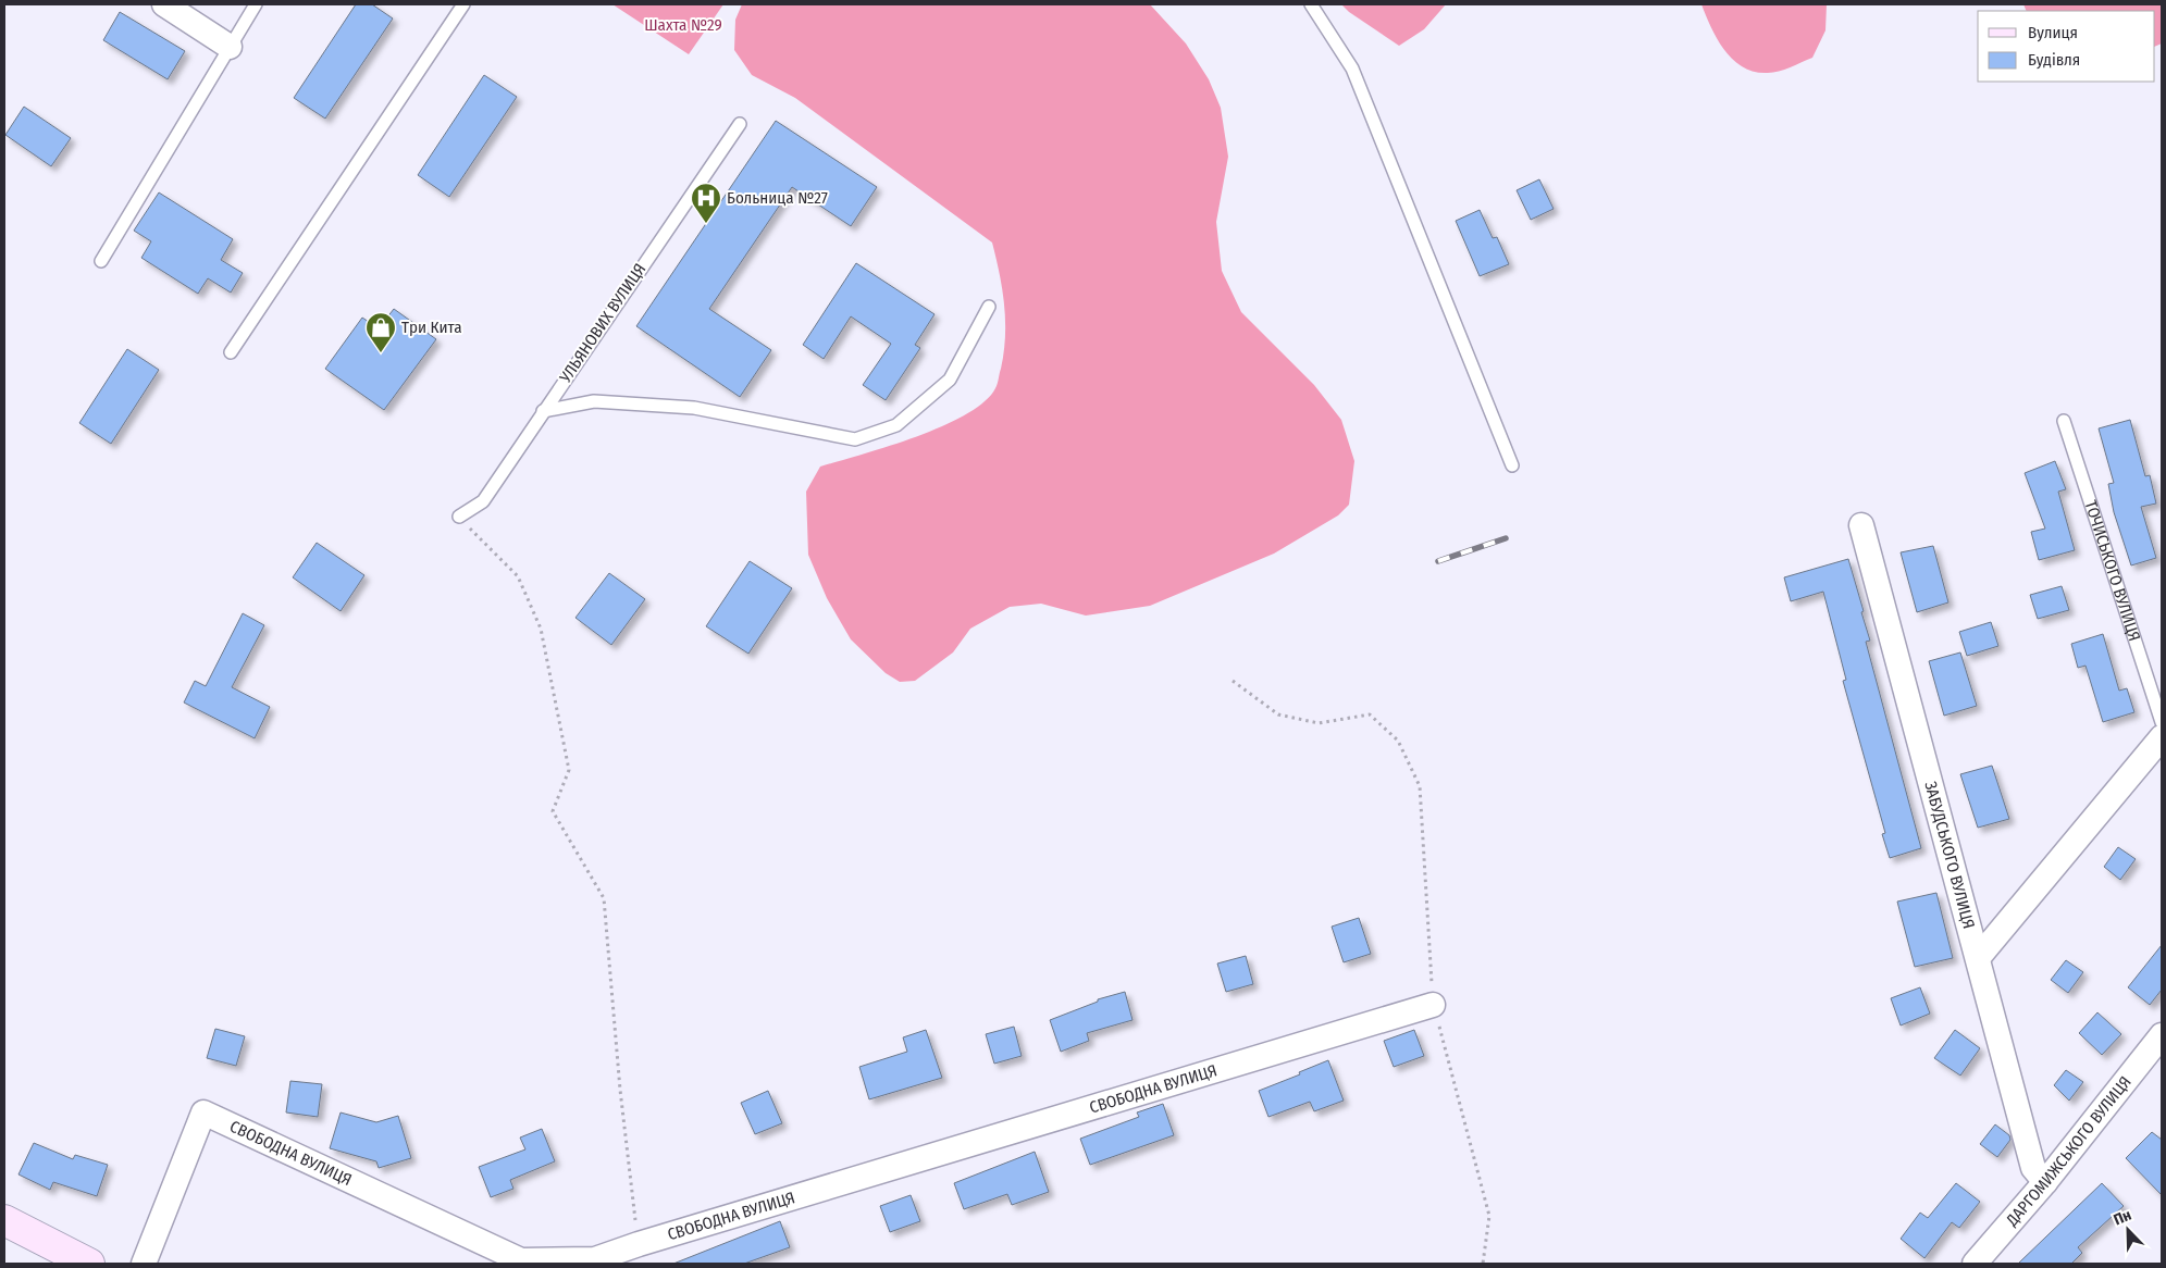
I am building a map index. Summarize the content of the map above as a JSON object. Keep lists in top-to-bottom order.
{
  "streets": {
    "street": ["ЗАБУДСЬКОГО ВУЛИЦЯ", "СВОБОДНА ВУЛИЦЯ", "ДАРГОМИЖСЬКОГО ВУЛИЦЯ"],
    "lane": ["УЛЬЯНОВИХ ВУЛИЦЯ", "ТОЧИСЬКОГО ВУЛИЦЯ"]
  },
  "crossings": [
    ["ЗАБУДСЬКОГО ВУЛИЦЯ", "ДАРГОМИЖСЬКОГО ВУЛИЦЯ"]
  ],
  "parks": ["Шахта №29"],
  "places": {
    "hospital": ["Больница №27"],
    "shop": ["Три Кита"]
  },
  "legend": ["Вулиця", "Будівля"],
  "north": "top left"
}
